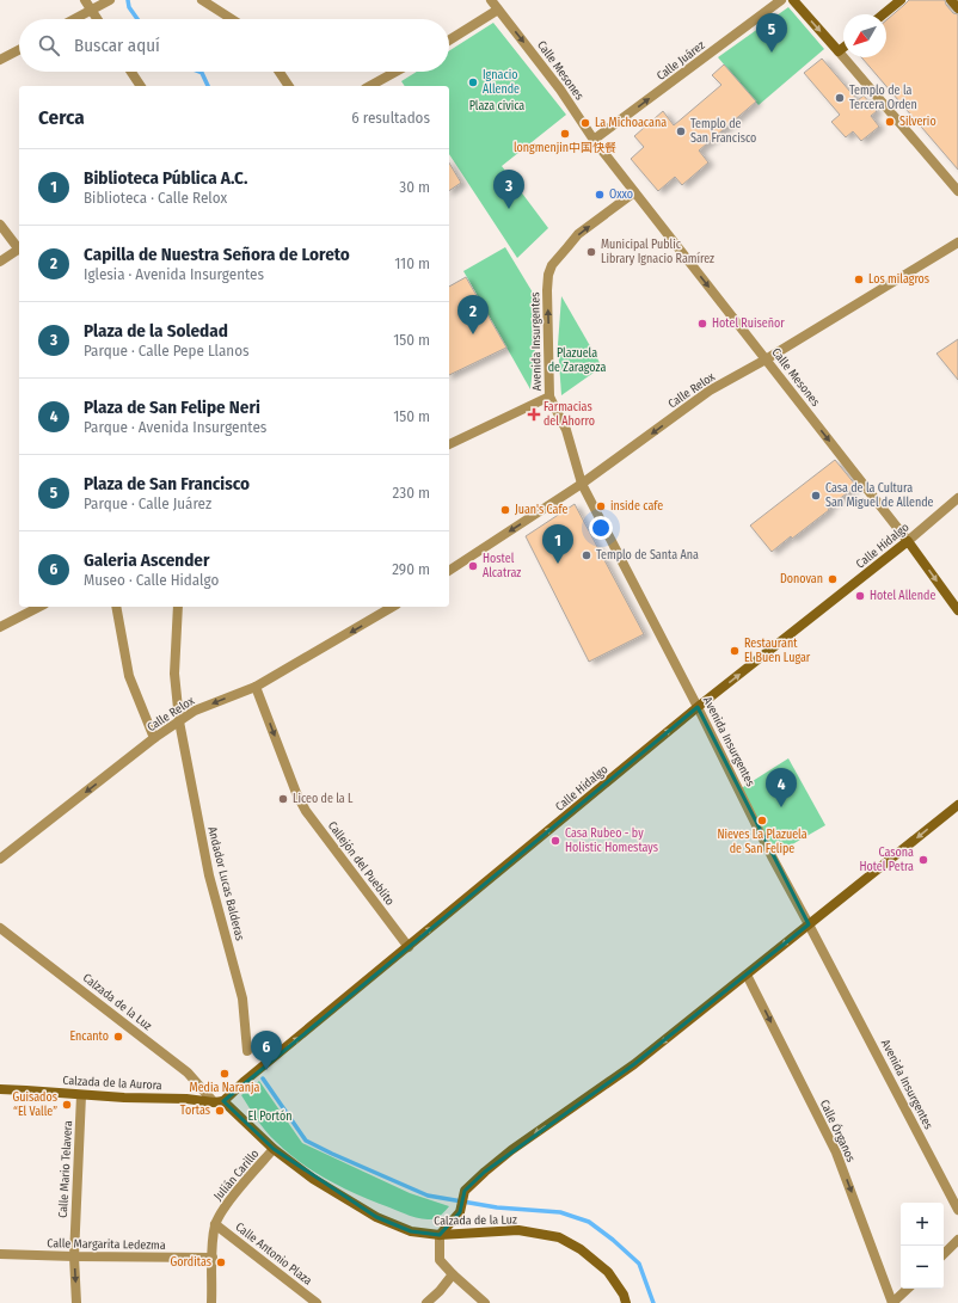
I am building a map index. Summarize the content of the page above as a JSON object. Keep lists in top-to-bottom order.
{
  "streets": {
    "main road": [
      "Calle Mesones",
      "Calle Hidalgo",
      "Calzada de la Luz",
      "Calzada de la Aurora"
    ],
    "street": [
      "Calle Juárez",
      "Avenida Insurgentes",
      "Calle Relox",
      "Callejón del Pueblito",
      "Andador Lucas Balderas",
      "Calle Órganos",
      "Calle Mario Telavera",
      "Julián Carillo",
      "Calle Margarita Ledezma",
      "Calle Antonio Plaza"
    ]
  },
  "crossings": [
    ["Calle Juárez", "Calle Mesones"],
    ["Calle Mesones", "Avenida Insurgentes"],
    ["Calle Mesones", "Calle Relox"],
    ["Calle Mesones", "Calle Hidalgo"],
    ["Avenida Insurgentes", "Calle Relox"],
    ["Avenida Insurgentes", "Calle Hidalgo"],
    ["Calle Relox", "Callejón del Pueblito"],
    ["Calle Relox", "Andador Lucas Balderas"],
    ["Calle Hidalgo", "Callejón del Pueblito"],
    ["Calle Hidalgo", "Calzada de la Luz"],
    ["Calle Hidalgo", "Calzada de la Aurora"],
    ["Calzada de la Luz", "Calzada de la Aurora"],
    ["Calzada de la Luz", "Julián Carillo"],
    ["Calzada de la Aurora", "Calle Mario Telavera"],
    ["Calle Mario Telavera", "Calle Margarita Ledezma"],
    ["Julián Carillo", "Calle Margarita Ledezma"],
    ["Julián Carillo", "Calle Antonio Plaza"]
  ],
  "one_way": [
    "Calle Juárez",
    "Calle Mesones",
    "Calle Relox",
    "Calle Hidalgo",
    "Callejón del Pueblito",
    "Calle Órganos"
  ],
  "parks": ["Plaza civica", "Plazuela de Zaragoza", "El Portón"],
  "places": {
    "other": [
      "Ignacio Allende",
      "Templo de la Tercera Orden",
      "Silverio",
      "La Michoacana",
      "Templo de San Francisco",
      "longmenjin中国快餐",
      "Oxxo",
      "Municipal Public Library Ignacio Ramírez",
      "Los milagros",
      "Hotel Ruiseñor",
      "Casa de la Cultura San Miguel de Allende",
      "inside cafe",
      "Juan's Cafe",
      "Templo de Santa Ana",
      "Hostel Alcatraz",
      "Donovan",
      "Hotel Allende",
      "Restaurant El Buen Lugar",
      "Liceo de la L",
      "Nieves La Plazuela de San Felipe",
      "Casa Rubeo - by Holistic Homestays",
      "Casona Hotel Petra",
      "Encanto",
      "Media Naranja",
      "Guisados “El Valle”",
      "Tortas",
      "Gorditas"
    ],
    "health": ["Farmacias del Ahorro"]
  },
  "north": "bottom left",
  "page": {
    "pins": [
      "5",
      "3",
      "2",
      "1",
      "4",
      "6"
    ],
    "search": "Buscar aquí",
    "heading": ["Cerca", "6 resultados"],
    "list": [
      {
        "mark": "1",
        "name": "Biblioteca Pública A.C.",
        "note": "Biblioteca · Calle Relox",
        "value": "30 m"
      },
      {
        "mark": "2",
        "name": "Capilla de Nuestra Señora de Loreto",
        "note": "Iglesia · Avenida Insurgentes",
        "value": "110 m"
      },
      {
        "mark": "3",
        "name": "Plaza de la Soledad",
        "note": "Parque · Calle Pepe Llanos",
        "value": "150 m"
      },
      {
        "mark": "4",
        "name": "Plaza de San Felipe Neri",
        "note": "Parque · Avenida Insurgentes",
        "value": "150 m"
      },
      {
        "mark": "5",
        "name": "Plaza de San Francisco",
        "note": "Parque · Calle Juárez",
        "value": "230 m"
      },
      {
        "mark": "6",
        "name": "Galeria Ascender",
        "note": "Museo · Calle Hidalgo",
        "value": "290 m"
      }
    ],
    "map_buttons": ["+", "−"]
  }
}
